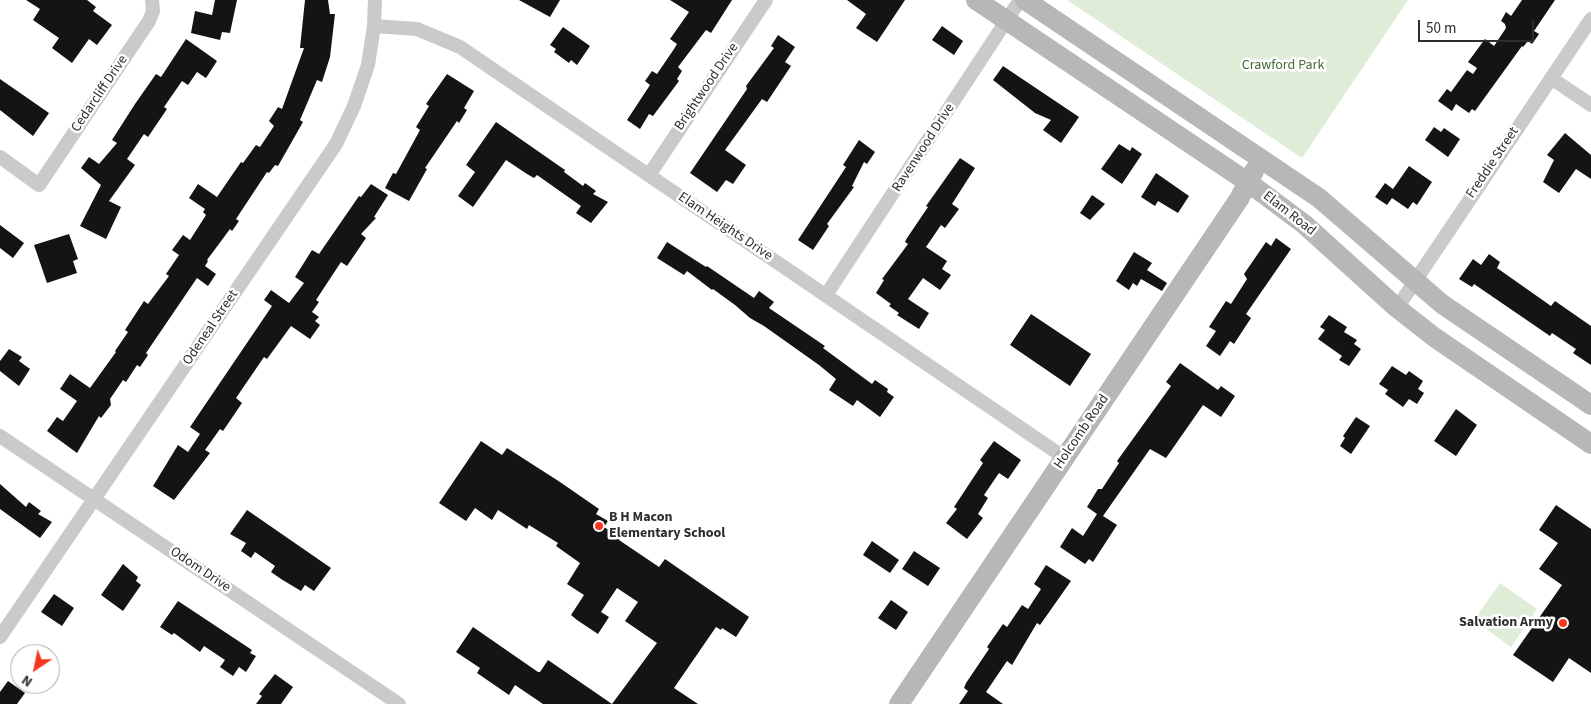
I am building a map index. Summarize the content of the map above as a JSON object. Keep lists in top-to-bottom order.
{
  "streets": {
    "main road": ["Elam Road", "Holcomb Road"],
    "street": [
      "Brightwood Drive",
      "Cedarcliff Drive",
      "Ravenwood Drive",
      "Freddie Street",
      "Elam Heights Drive",
      "Odeneal Street",
      "Odom Drive"
    ]
  },
  "crossings": [
    ["Brightwood Drive", "Elam Heights Drive"],
    ["Ravenwood Drive", "Elam Road"],
    ["Ravenwood Drive", "Elam Heights Drive"],
    ["Freddie Street", "Elam Road"],
    ["Elam Road", "Holcomb Road"],
    ["Elam Heights Drive", "Odeneal Street"],
    ["Elam Heights Drive", "Holcomb Road"],
    ["Odeneal Street", "Odom Drive"]
  ],
  "parks": ["Crawford Park"],
  "places": ["B H Macon Elementary School", "Salvation Army"],
  "scale_bar": "50 m",
  "north": "bottom left"
}
